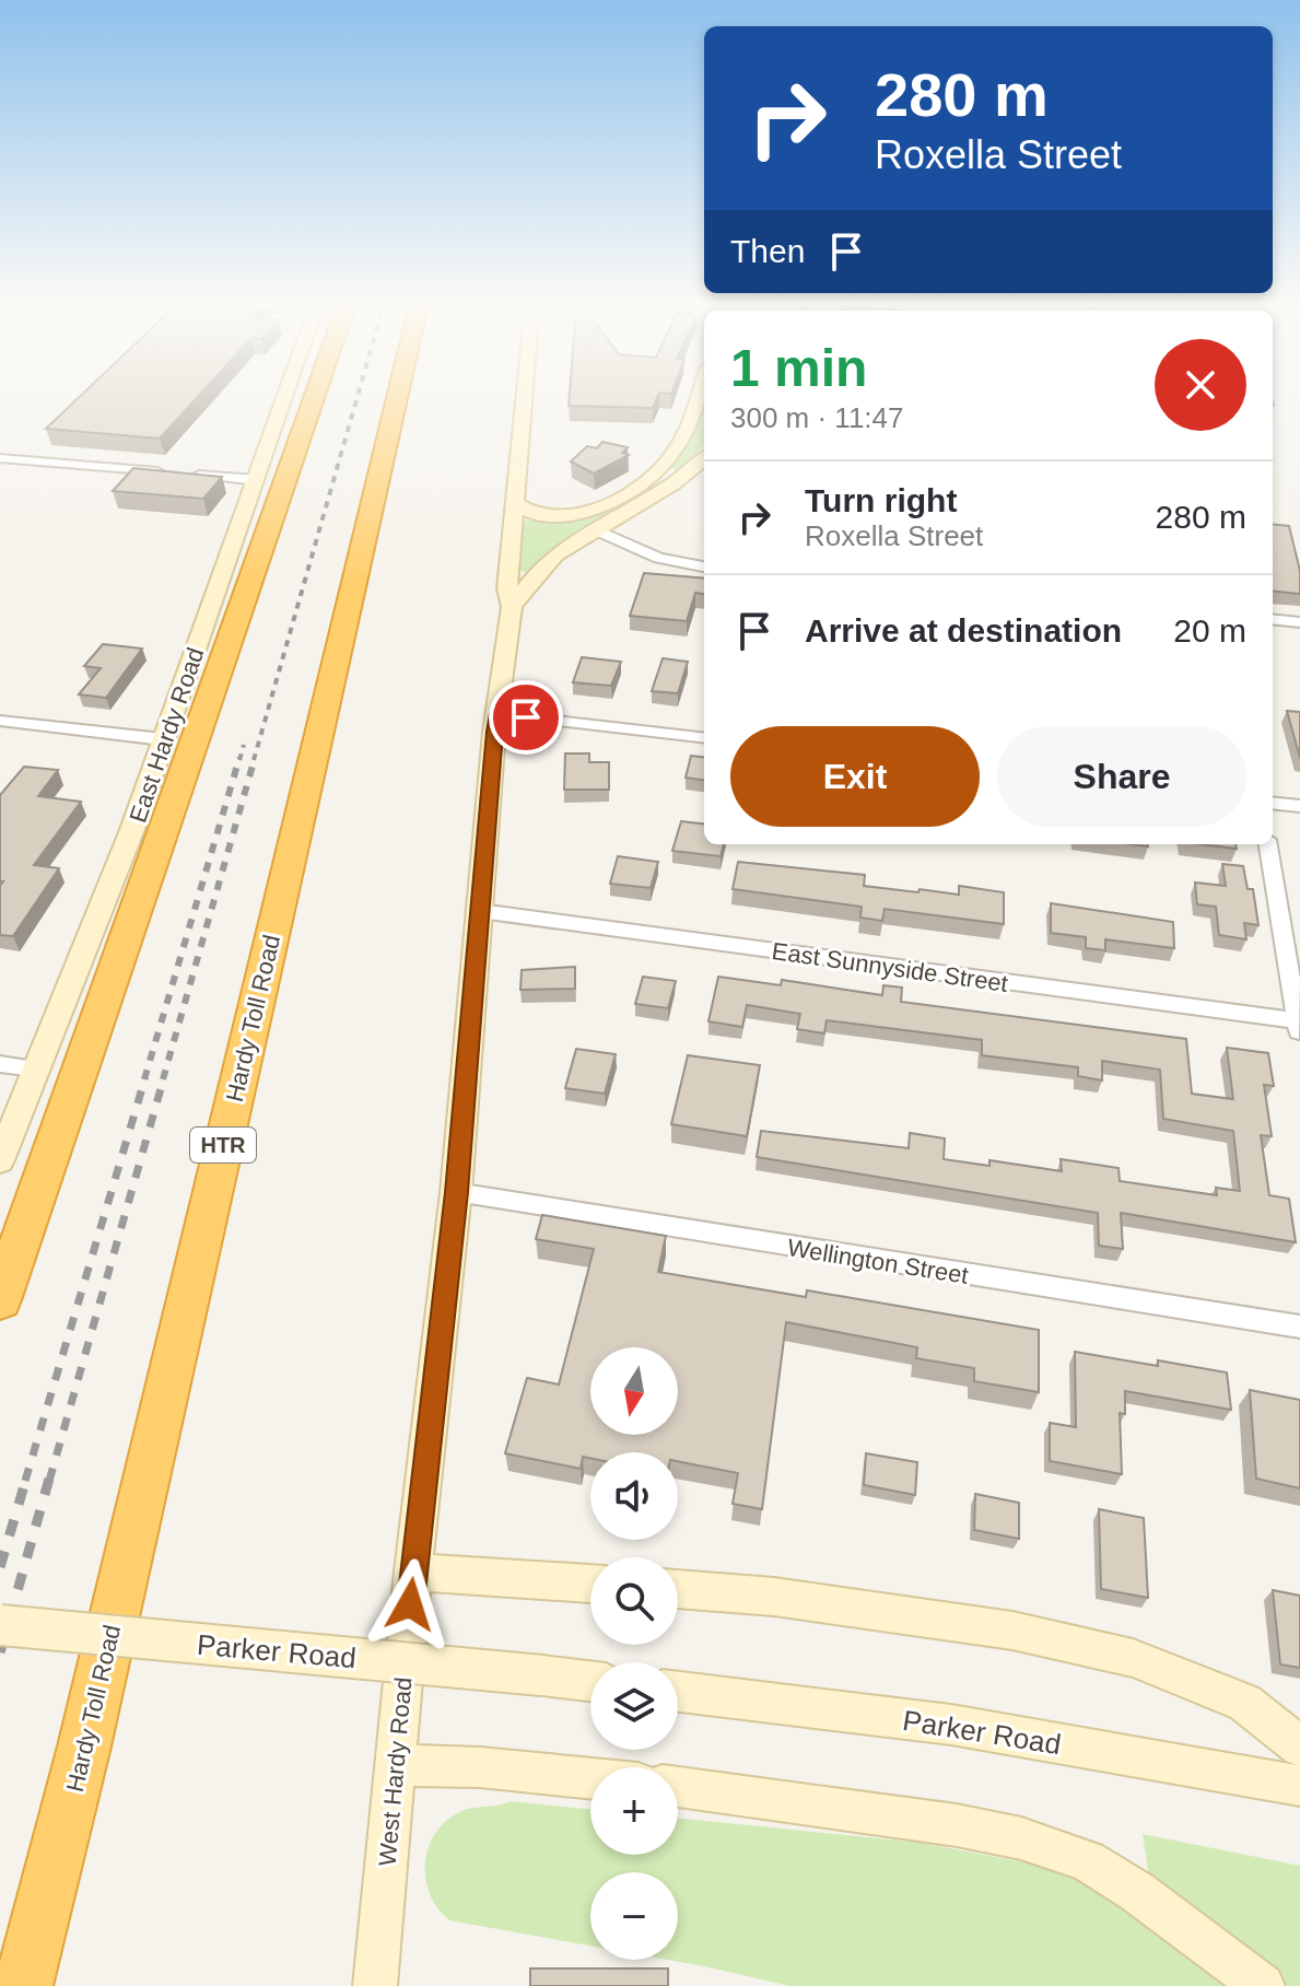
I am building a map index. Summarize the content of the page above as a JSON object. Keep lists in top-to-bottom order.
{
  "streets": {
    "highway": ["Hardy Toll Road", "HTR"],
    "main road": ["East Hardy Road", "Parker Road", "West Hardy Road"],
    "street": ["East Sunnyside Street", "Wellington Street"]
  },
  "crossings": [
    ["East Sunnyside Street", "West Hardy Road"],
    ["Wellington Street", "West Hardy Road"]
  ],
  "north": "bottom",
  "page": {
    "turn": ["280 m", "Roxella Street"],
    "then": "Then",
    "heading": ["1 min", "300 m · 11:47"],
    "list": [
      {
        "name": "Turn right",
        "note": "Roxella Street",
        "value": "280 m"
      },
      {
        "name": "Arrive at destination",
        "value": "20 m"
      }
    ],
    "buttons": ["Exit", "Share"],
    "map_buttons": ["+", "−"]
  }
}
